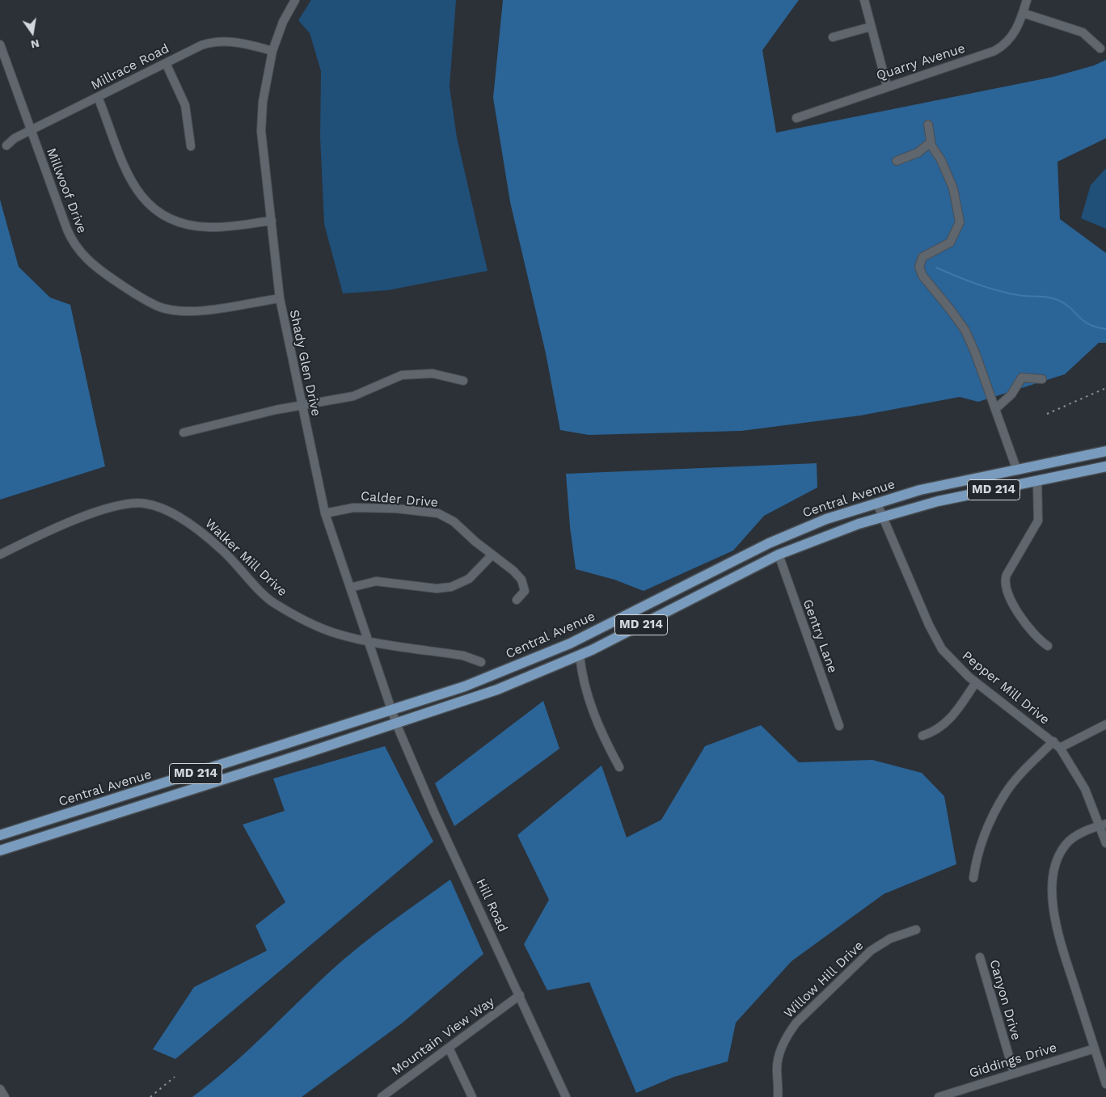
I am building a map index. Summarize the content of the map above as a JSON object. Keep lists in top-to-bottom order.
{
  "streets": {
    "main road": ["MD 214", "Central Avenue"],
    "street": [
      "Quarry Avenue",
      "Millrace Road",
      "Millwoof Drive",
      "Shady Glen Drive",
      "Calder Drive",
      "Walker Mill Drive",
      "Gentry Lane",
      "Pepper Mill Drive",
      "Hill Road",
      "Willow Hill Drive",
      "Canyon Drive",
      "Mountain View Way",
      "Giddings Drive"
    ]
  },
  "crossings": [
    ["Millrace Road", "Millwoof Drive"],
    ["Millrace Road", "Shady Glen Drive"],
    ["Millwoof Drive", "Shady Glen Drive"],
    ["Shady Glen Drive", "Central Avenue"],
    ["Shady Glen Drive", "Calder Drive"],
    ["Shady Glen Drive", "Walker Mill Drive"],
    ["Shady Glen Drive", "Hill Road"],
    ["Central Avenue", "Gentry Lane"],
    ["Central Avenue", "Pepper Mill Drive"],
    ["Central Avenue", "Hill Road"],
    ["Hill Road", "Mountain View Way"],
    ["Canyon Drive", "Giddings Drive"]
  ],
  "north": "bottom"
}
